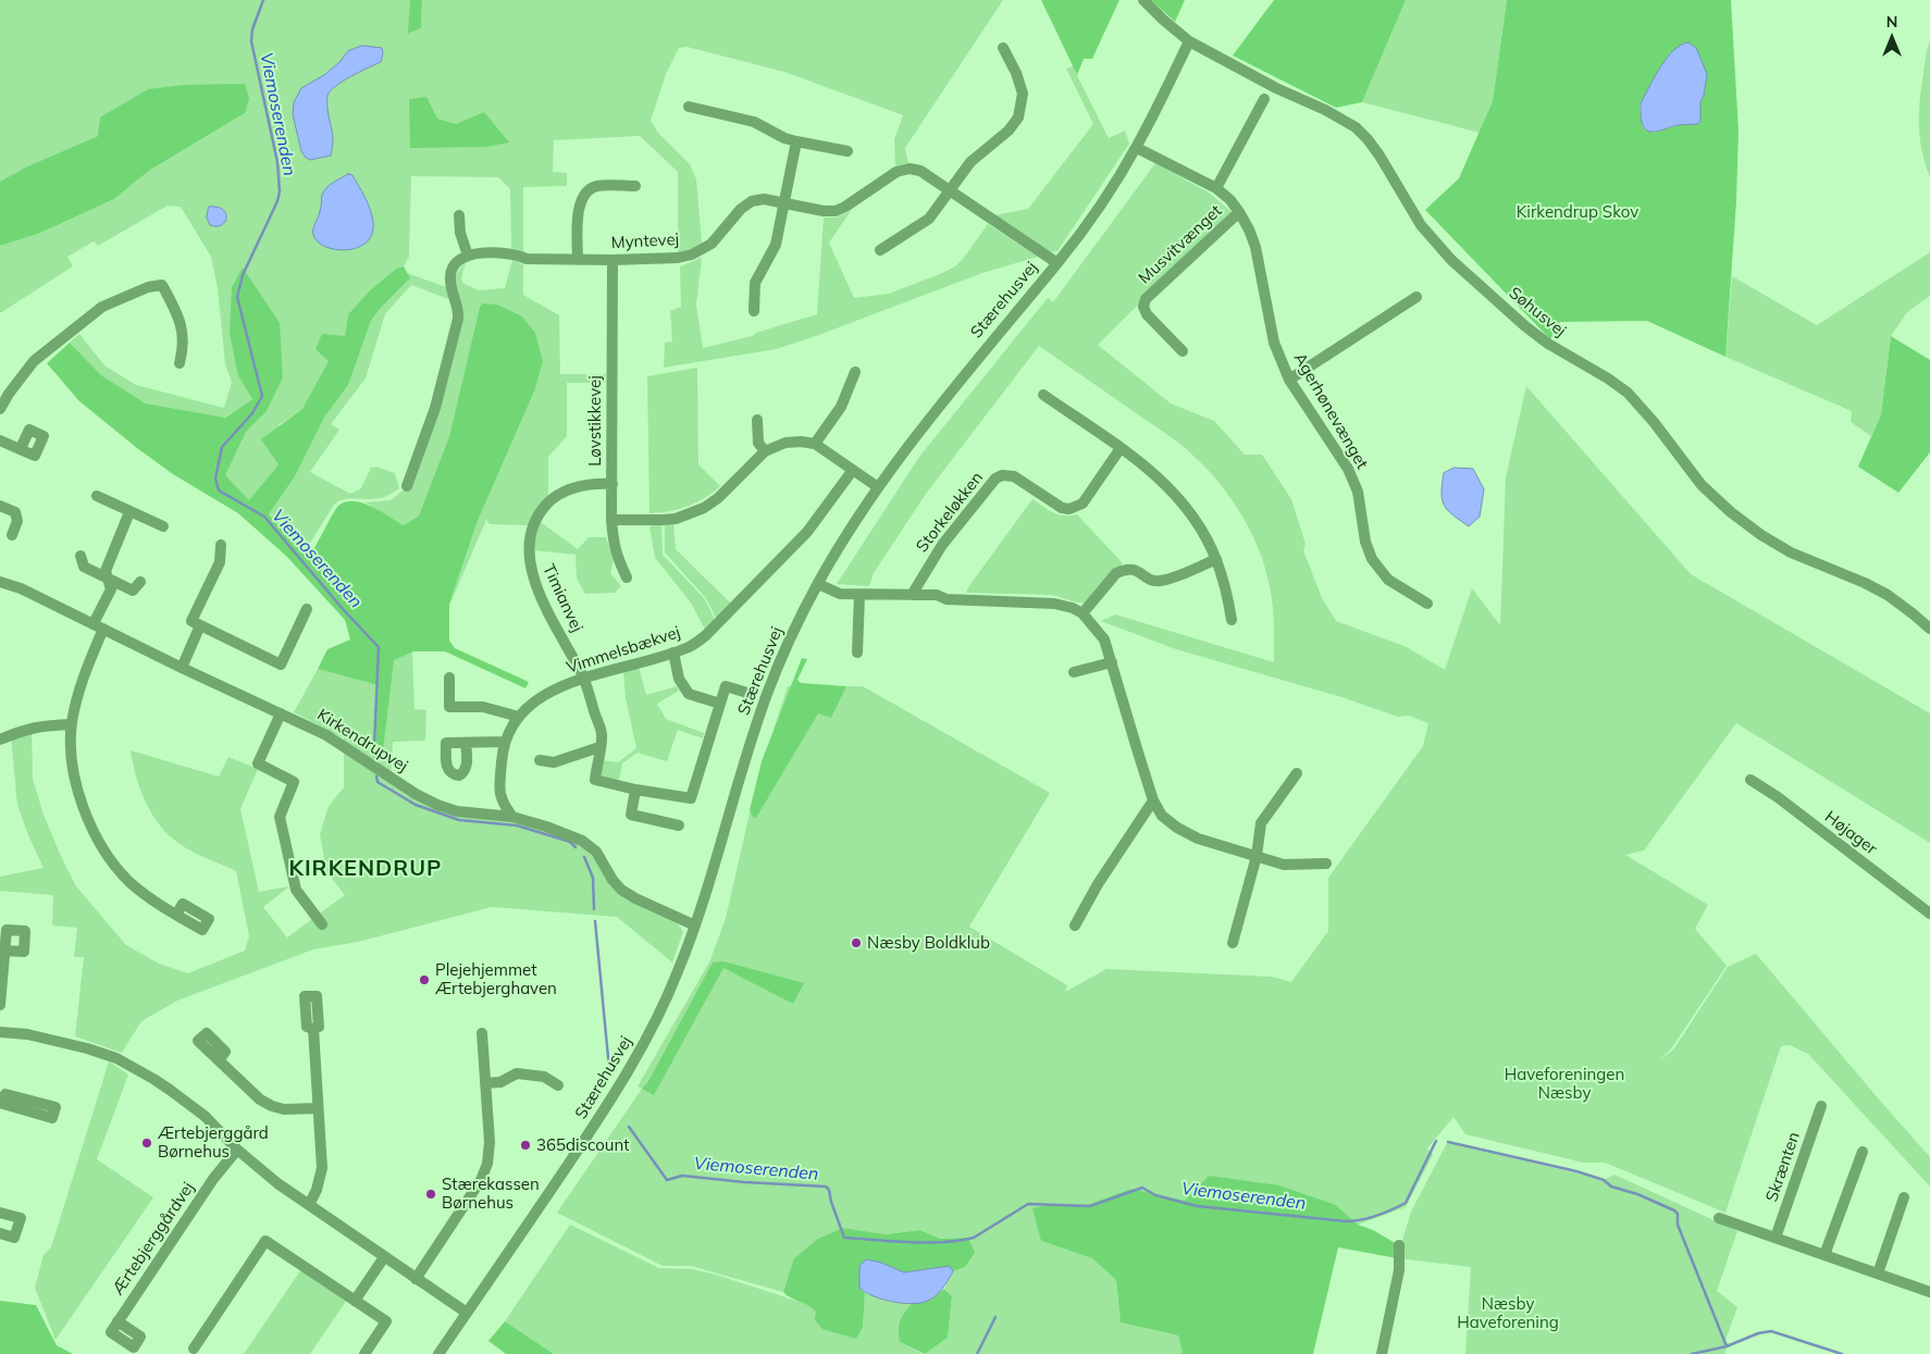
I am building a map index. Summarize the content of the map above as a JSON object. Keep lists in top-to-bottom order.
{
  "streets": {
    "street": [
      "Myntevej",
      "Musvitvænget",
      "Stærehusvej",
      "Søhusvej",
      "Agerhønevænget",
      "Løvstikkevej",
      "Storkeløkken",
      "Timianvej",
      "Vimmelsbækvej",
      "Kirkendrupvej",
      "Højager",
      "Skrænten",
      "Ærtebjerggårdvej"
    ]
  },
  "crossings": [
    ["Myntevej", "Stærehusvej"],
    ["Myntevej", "Løvstikkevej"],
    ["Musvitvænget", "Agerhønevænget"],
    ["Stærehusvej", "Søhusvej"],
    ["Stærehusvej", "Agerhønevænget"],
    ["Stærehusvej", "Kirkendrupvej"],
    ["Løvstikkevej", "Timianvej"],
    ["Timianvej", "Vimmelsbækvej"]
  ],
  "districts": ["KIRKENDRUP"],
  "water": ["Viemoserenden"],
  "parks": ["Kirkendrup Skov", "Haveforeningen Næsby", "Næsby Haveforening"],
  "places": [
    "Næsby Boldklub",
    "Plejehjemmet Ærtebjerghaven",
    "Ærtebjerggård Børnehus",
    "365discount",
    "Stærekassen Børnehus"
  ],
  "north": "top"
}
